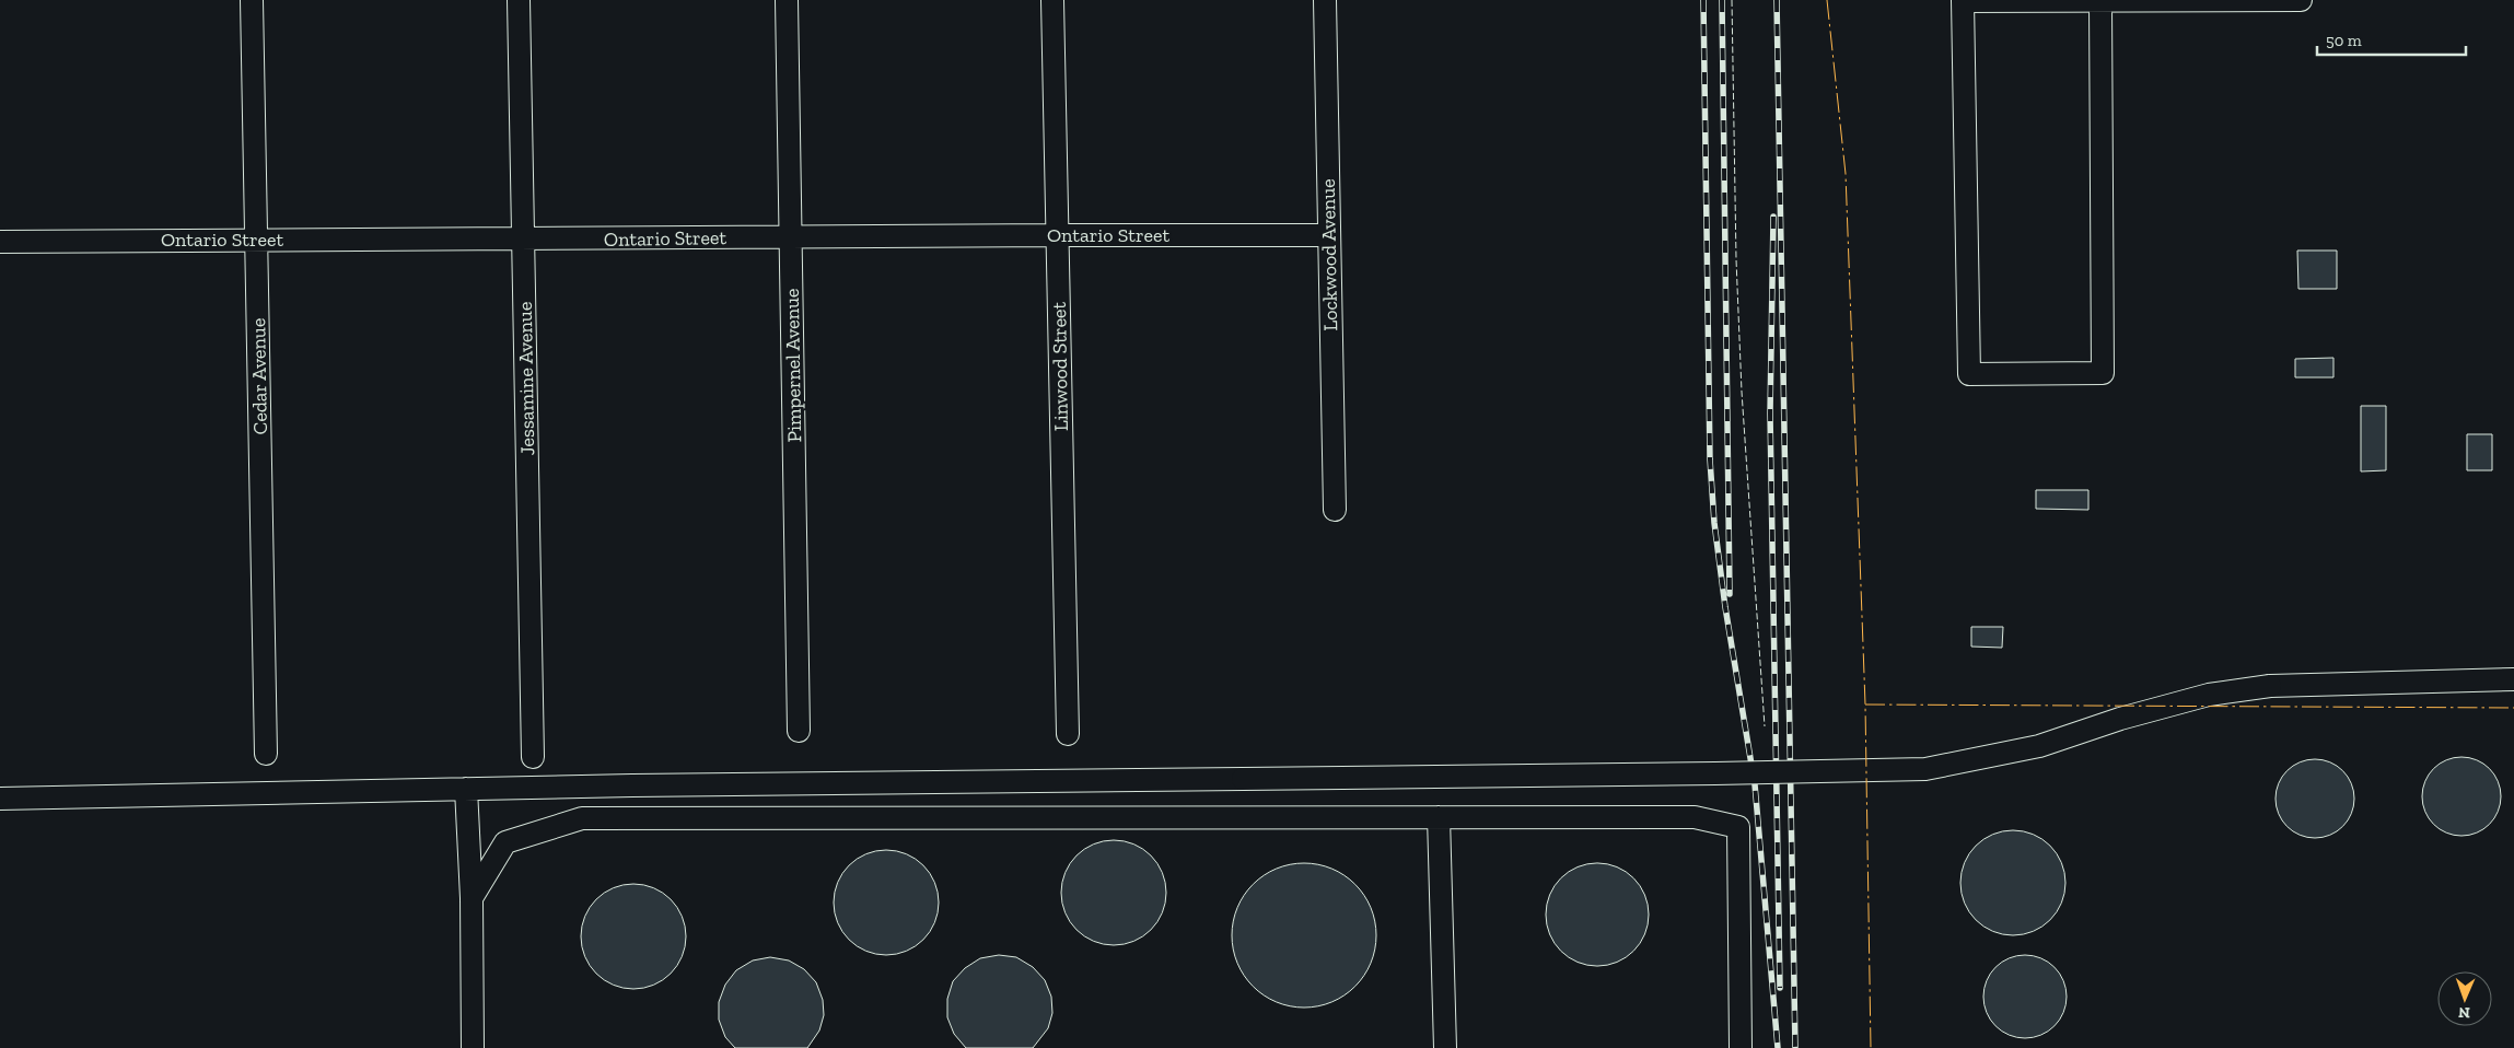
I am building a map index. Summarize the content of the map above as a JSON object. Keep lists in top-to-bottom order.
{
  "streets": {
    "street": [
      "Ontario Street",
      "Lockwood Avenue",
      "Pimpernel Avenue",
      "Linwood Street",
      "Cedar Avenue",
      "Jessamine Avenue"
    ]
  },
  "crossings": [
    ["Ontario Street", "Lockwood Avenue"],
    ["Ontario Street", "Pimpernel Avenue"],
    ["Ontario Street", "Linwood Street"],
    ["Ontario Street", "Cedar Avenue"],
    ["Ontario Street", "Jessamine Avenue"]
  ],
  "scale_bar": "50 m",
  "north": "bottom"
}
